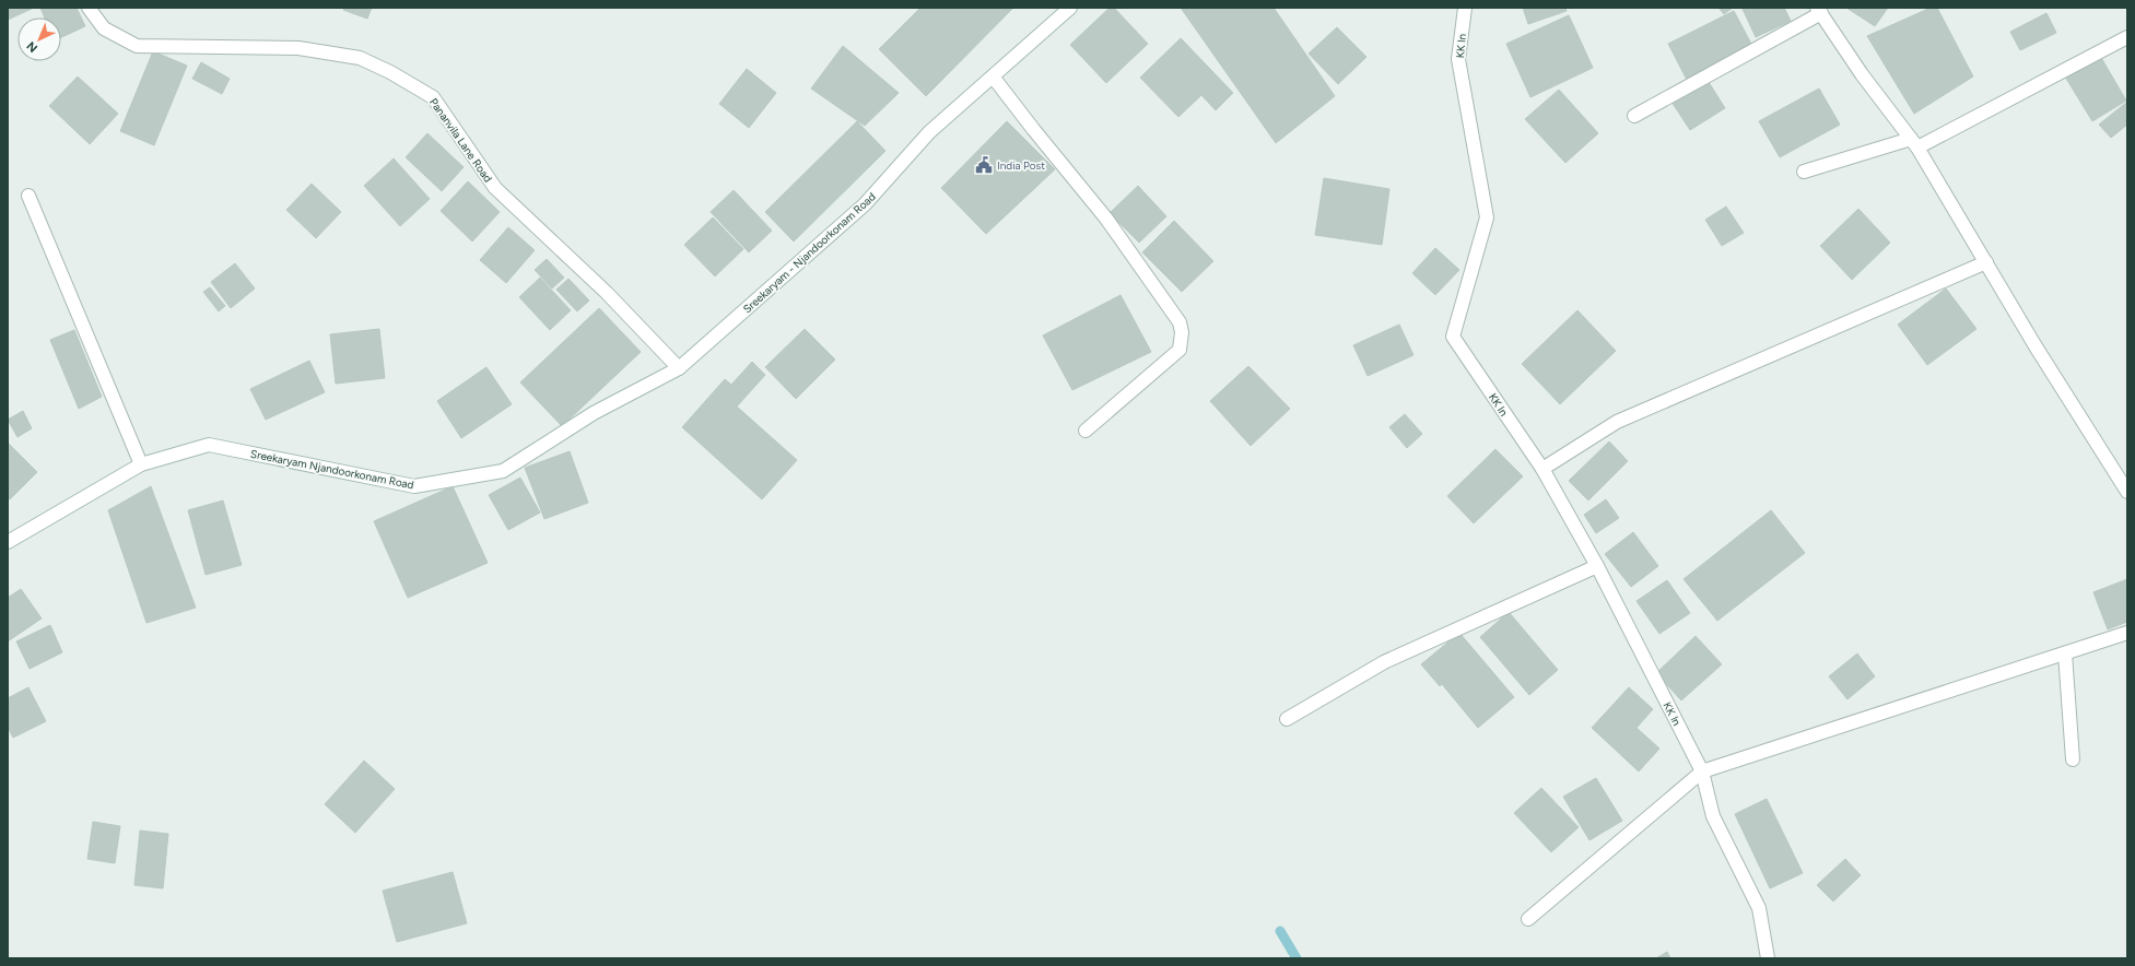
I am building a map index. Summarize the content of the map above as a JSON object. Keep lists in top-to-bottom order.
{
  "streets": {
    "street": [
      "KK ln",
      "Pananvila Lane Road",
      "Sreekaryam - Njandoorkonam Road",
      "Sreekaryam Njandoorkonam Road"
    ]
  },
  "crossings": [
    ["Pananvila Lane Road", "Sreekaryam - Njandoorkonam Road"],
    ["Pananvila Lane Road", "Sreekaryam Njandoorkonam Road"],
    ["Sreekaryam - Njandoorkonam Road", "Sreekaryam Njandoorkonam Road"]
  ],
  "places": {
    "public building": ["India Post"]
  },
  "north": "bottom left"
}
